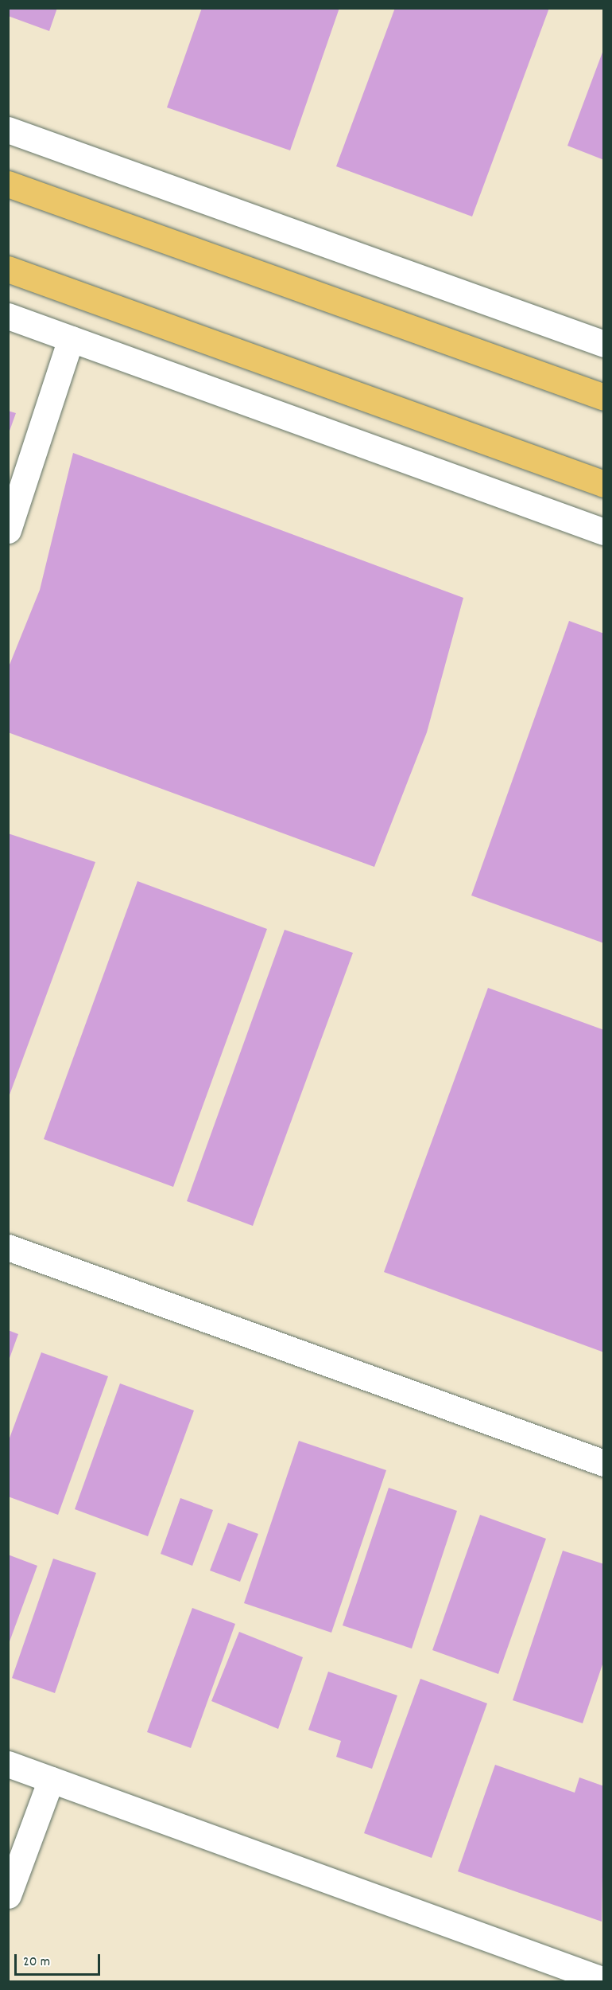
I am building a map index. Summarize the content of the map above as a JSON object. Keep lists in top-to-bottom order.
{
  "scale_bar": "20 m"
}
